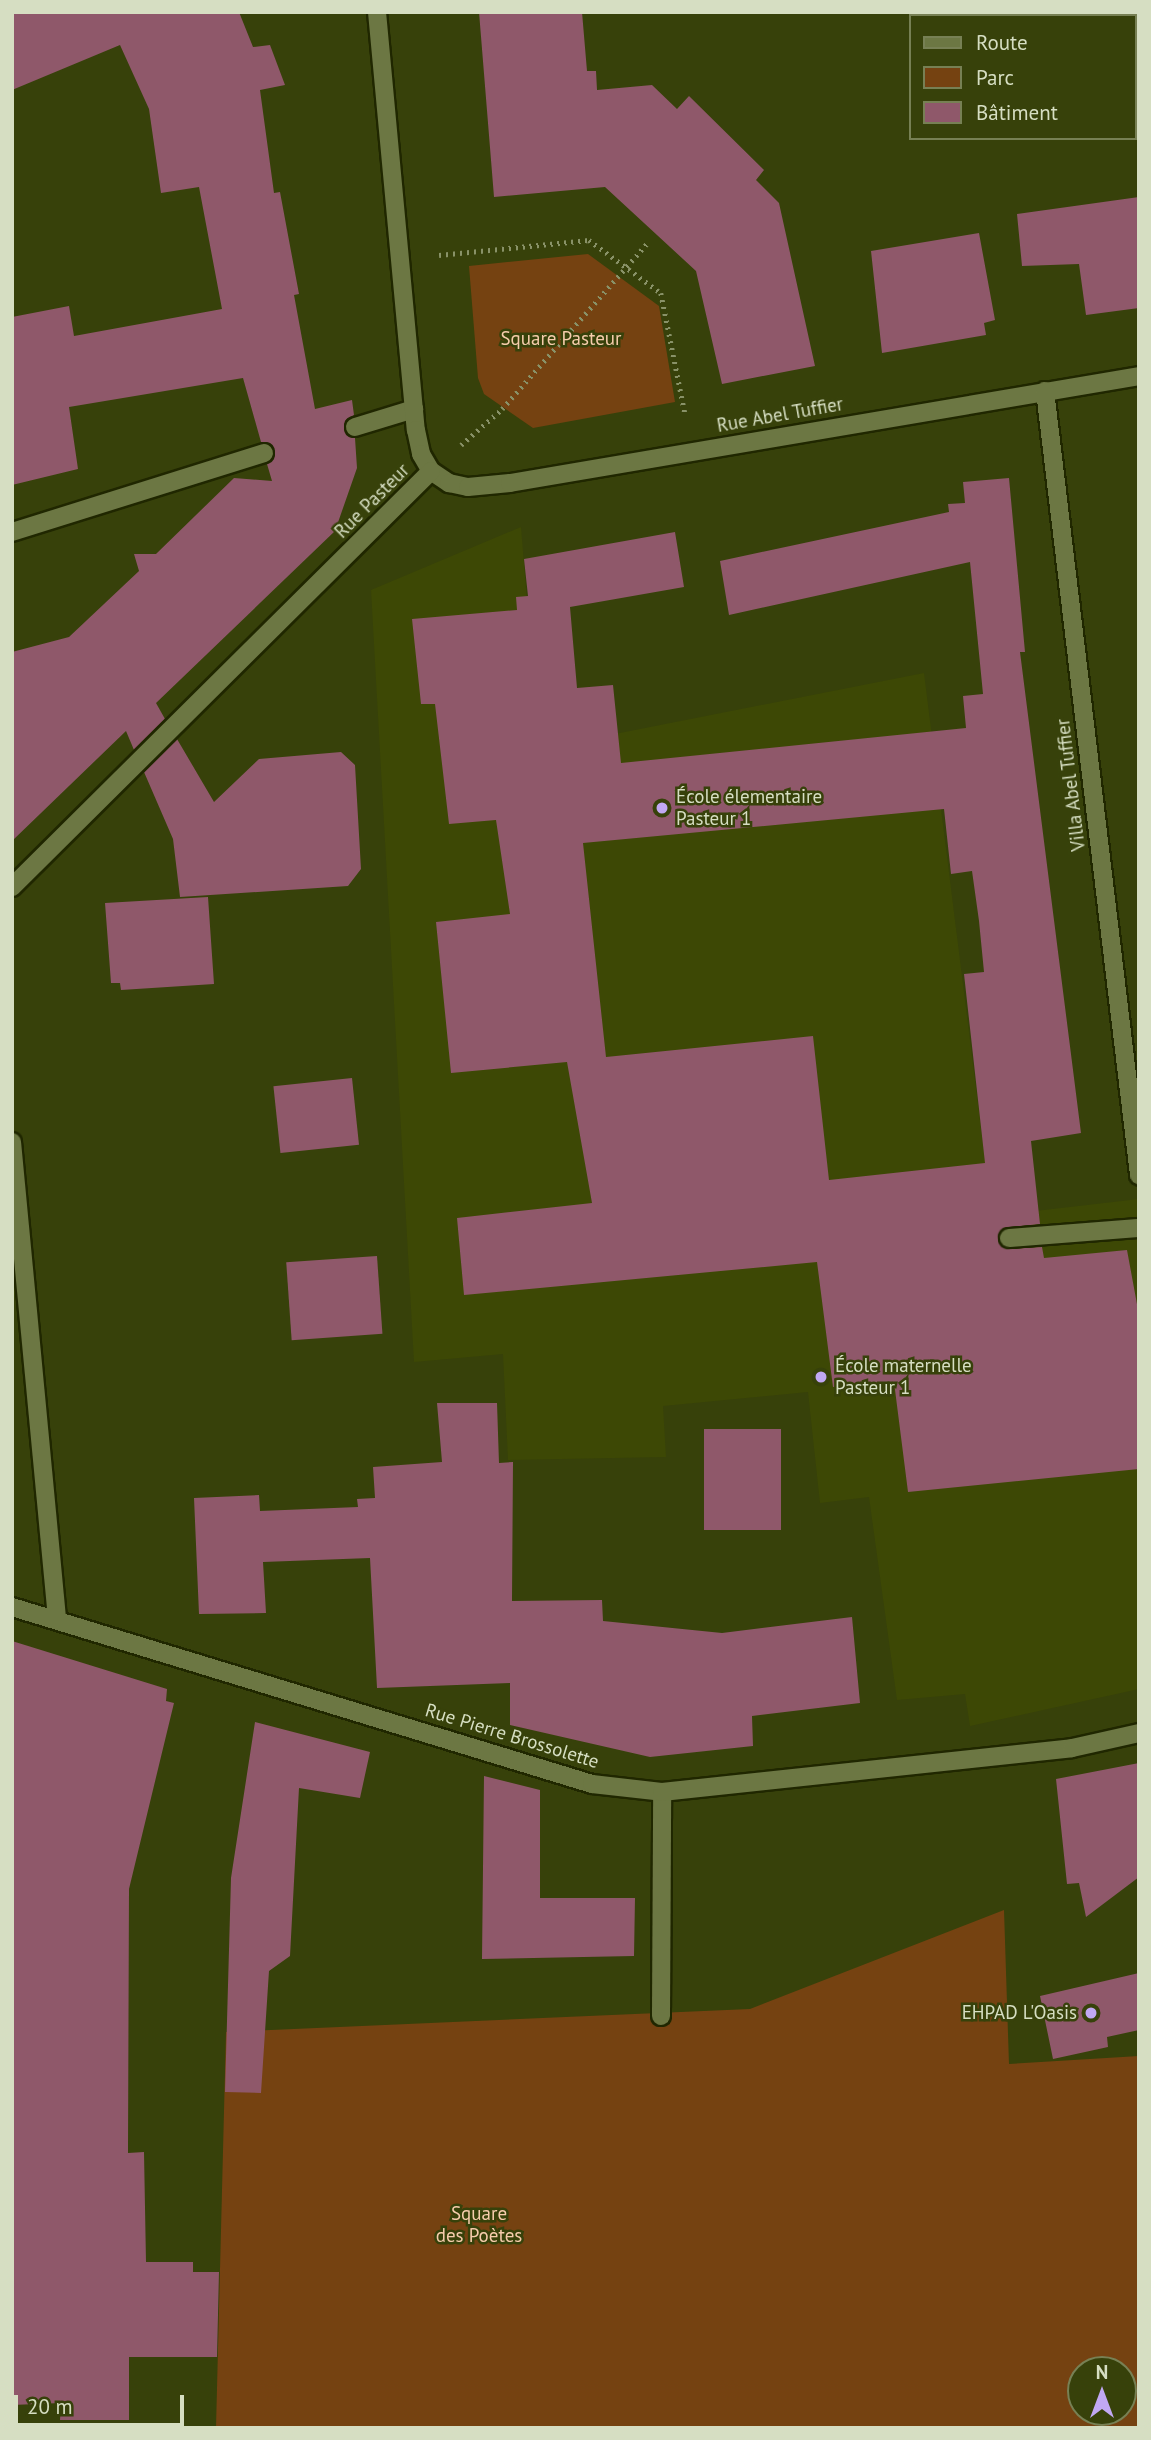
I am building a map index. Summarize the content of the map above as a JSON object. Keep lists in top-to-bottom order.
{
  "streets": {
    "street": [
      "Rue Abel Tuffier",
      "Rue Pasteur",
      "Villa Abel Tuffier",
      "Rue Pierre Brossolette"
    ]
  },
  "crossings": [
    ["Rue Abel Tuffier", "Rue Pasteur"],
    ["Rue Abel Tuffier", "Villa Abel Tuffier"]
  ],
  "parks": ["Square Pasteur", "Square des Poètes"],
  "places": ["École élementaire Pasteur 1", "École maternelle Pasteur 1", "EHPAD L'Oasis"],
  "legend": ["Route", "Parc", "Bâtiment"],
  "scale_bar": "20 m",
  "north": "top"
}
